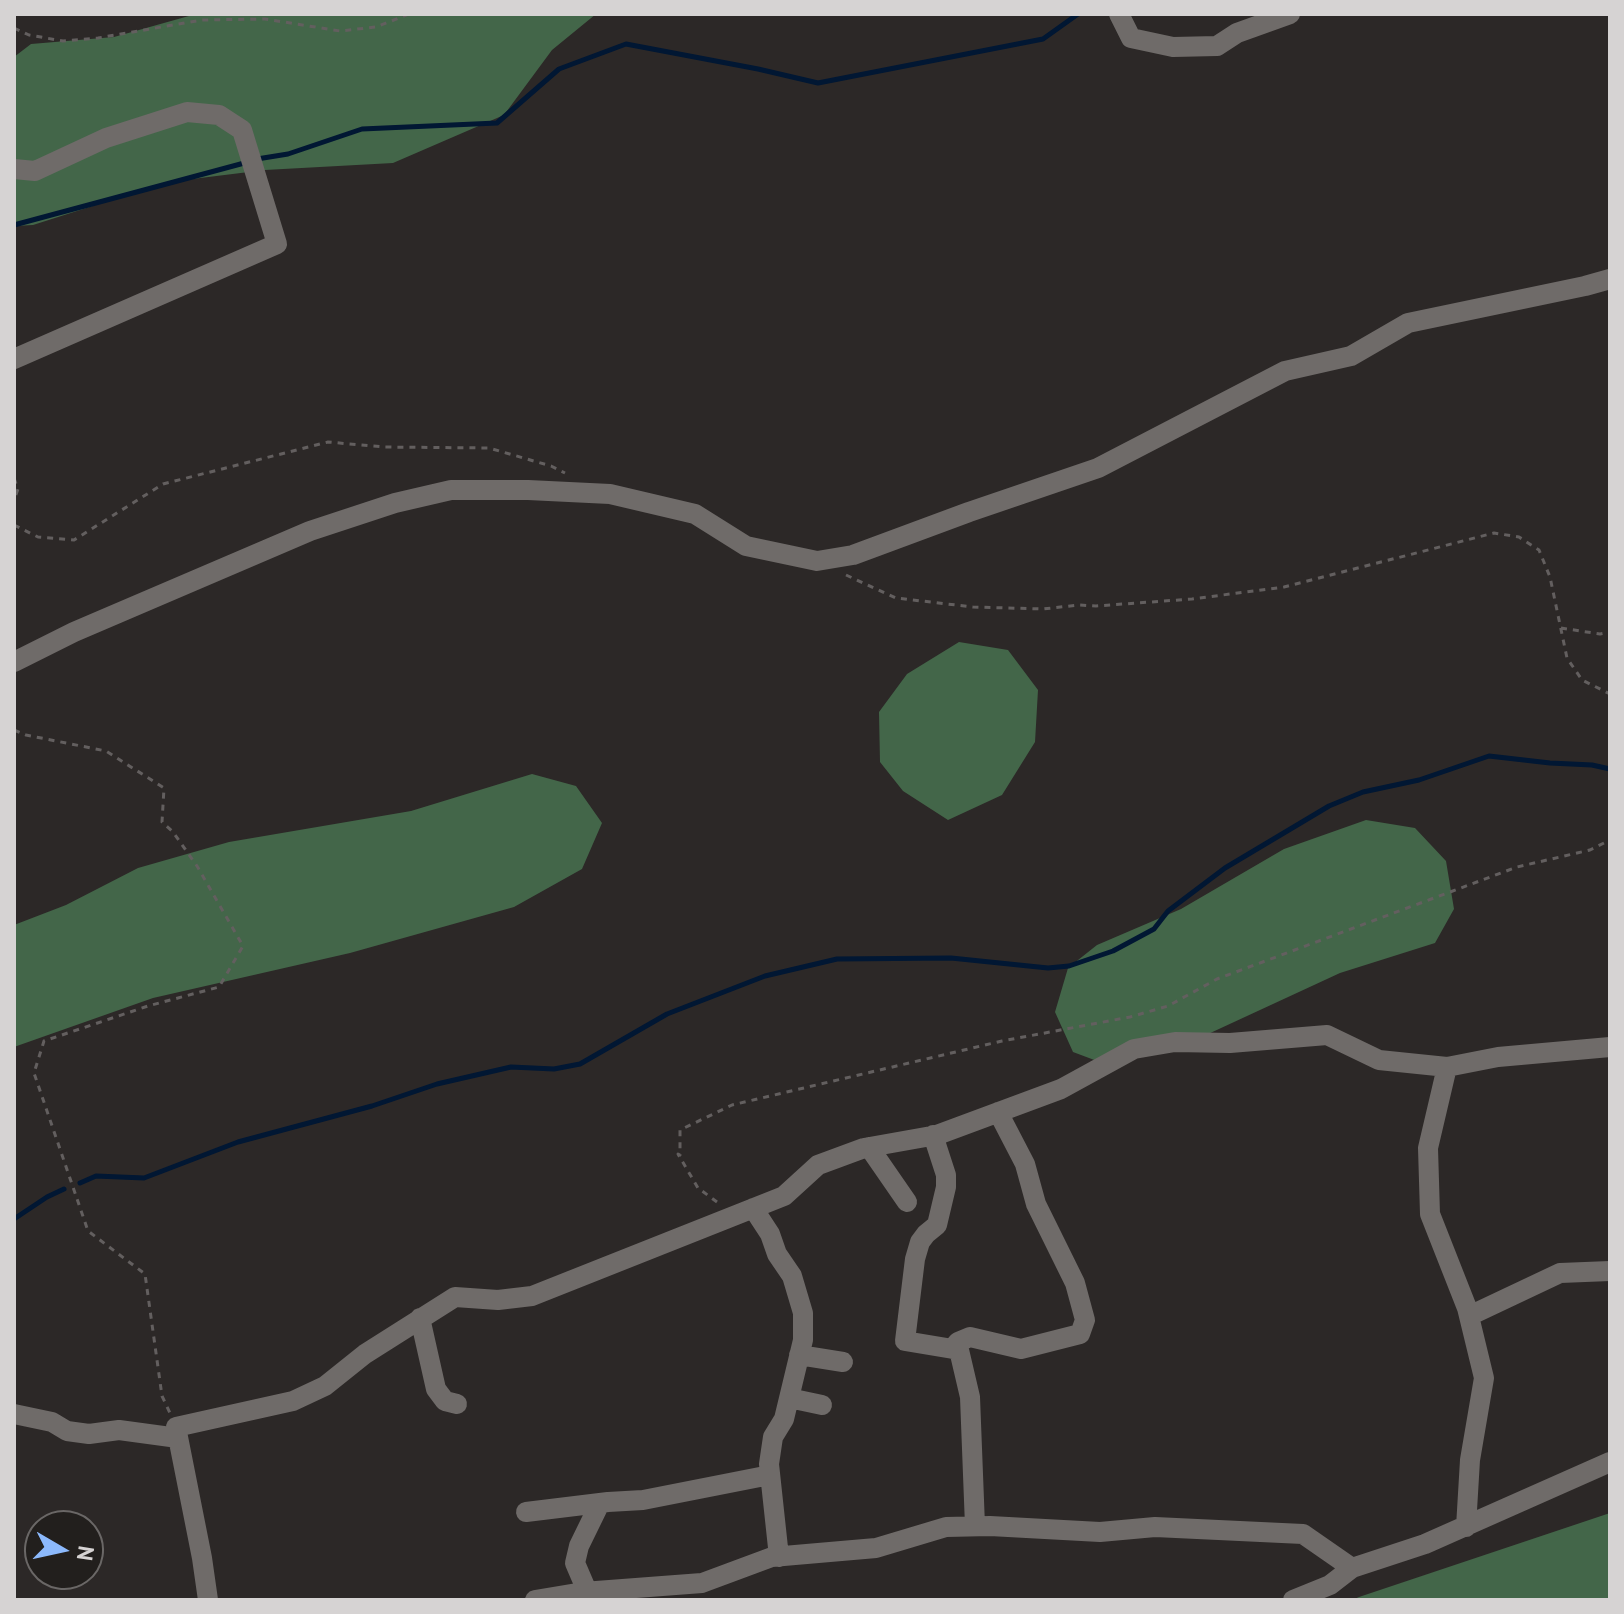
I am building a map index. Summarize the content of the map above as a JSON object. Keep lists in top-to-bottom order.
{
  "north": "right"
}
